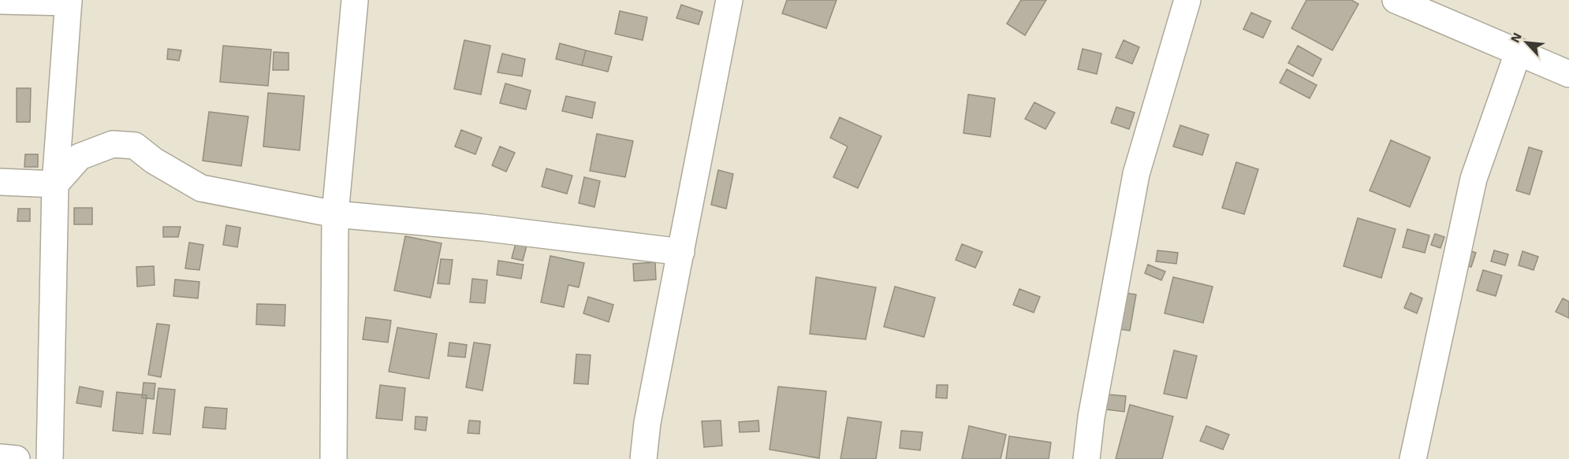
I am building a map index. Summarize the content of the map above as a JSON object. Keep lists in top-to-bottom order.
{
  "north": "top left"
}
